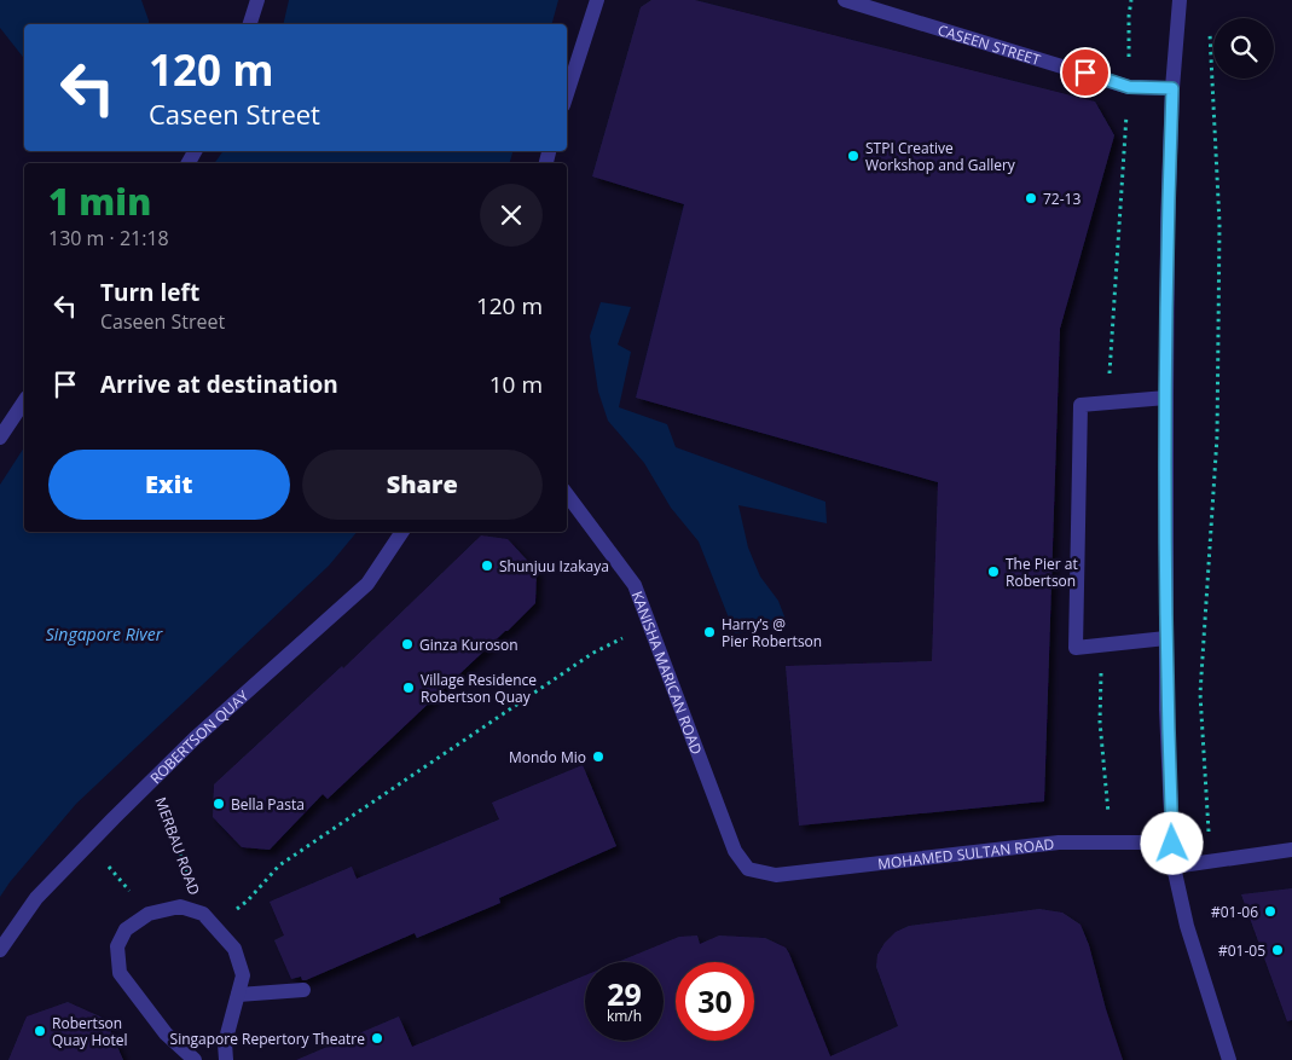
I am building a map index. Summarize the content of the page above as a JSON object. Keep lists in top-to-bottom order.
{
  "streets": {
    "street": [
      "CASEEN STREET",
      "KANISHA MARICAN ROAD",
      "ROBERTSON QUAY",
      "MERBAU ROAD",
      "MOHAMED SULTAN ROAD"
    ]
  },
  "crossings": [
    ["KANISHA MARICAN ROAD", "MOHAMED SULTAN ROAD"],
    ["ROBERTSON QUAY", "MERBAU ROAD"]
  ],
  "water": ["Singapore River"],
  "places": [
    "STPI Creative Workshop and Gallery",
    "72-13",
    "Shunjuu Izakaya",
    "The Pier at Robertson",
    "Harry’s @ Pier Robertson",
    "Ginza Kuroson",
    "Village Residence Robertson Quay",
    "Mondo Mio",
    "Bella Pasta",
    "#01-06",
    "#01-05",
    "Robertson Quay Hotel",
    "Singapore Repertory Theatre"
  ],
  "page": {
    "turn": ["120 m", "Caseen Street"],
    "heading": ["1 min", "130 m · 21:18"],
    "list": [
      {
        "name": "Turn left",
        "note": "Caseen Street",
        "value": "120 m"
      },
      {
        "name": "Arrive at destination",
        "value": "10 m"
      }
    ],
    "buttons": ["Exit", "Share"],
    "speed": "29 km/h",
    "limit": "30"
  }
}
